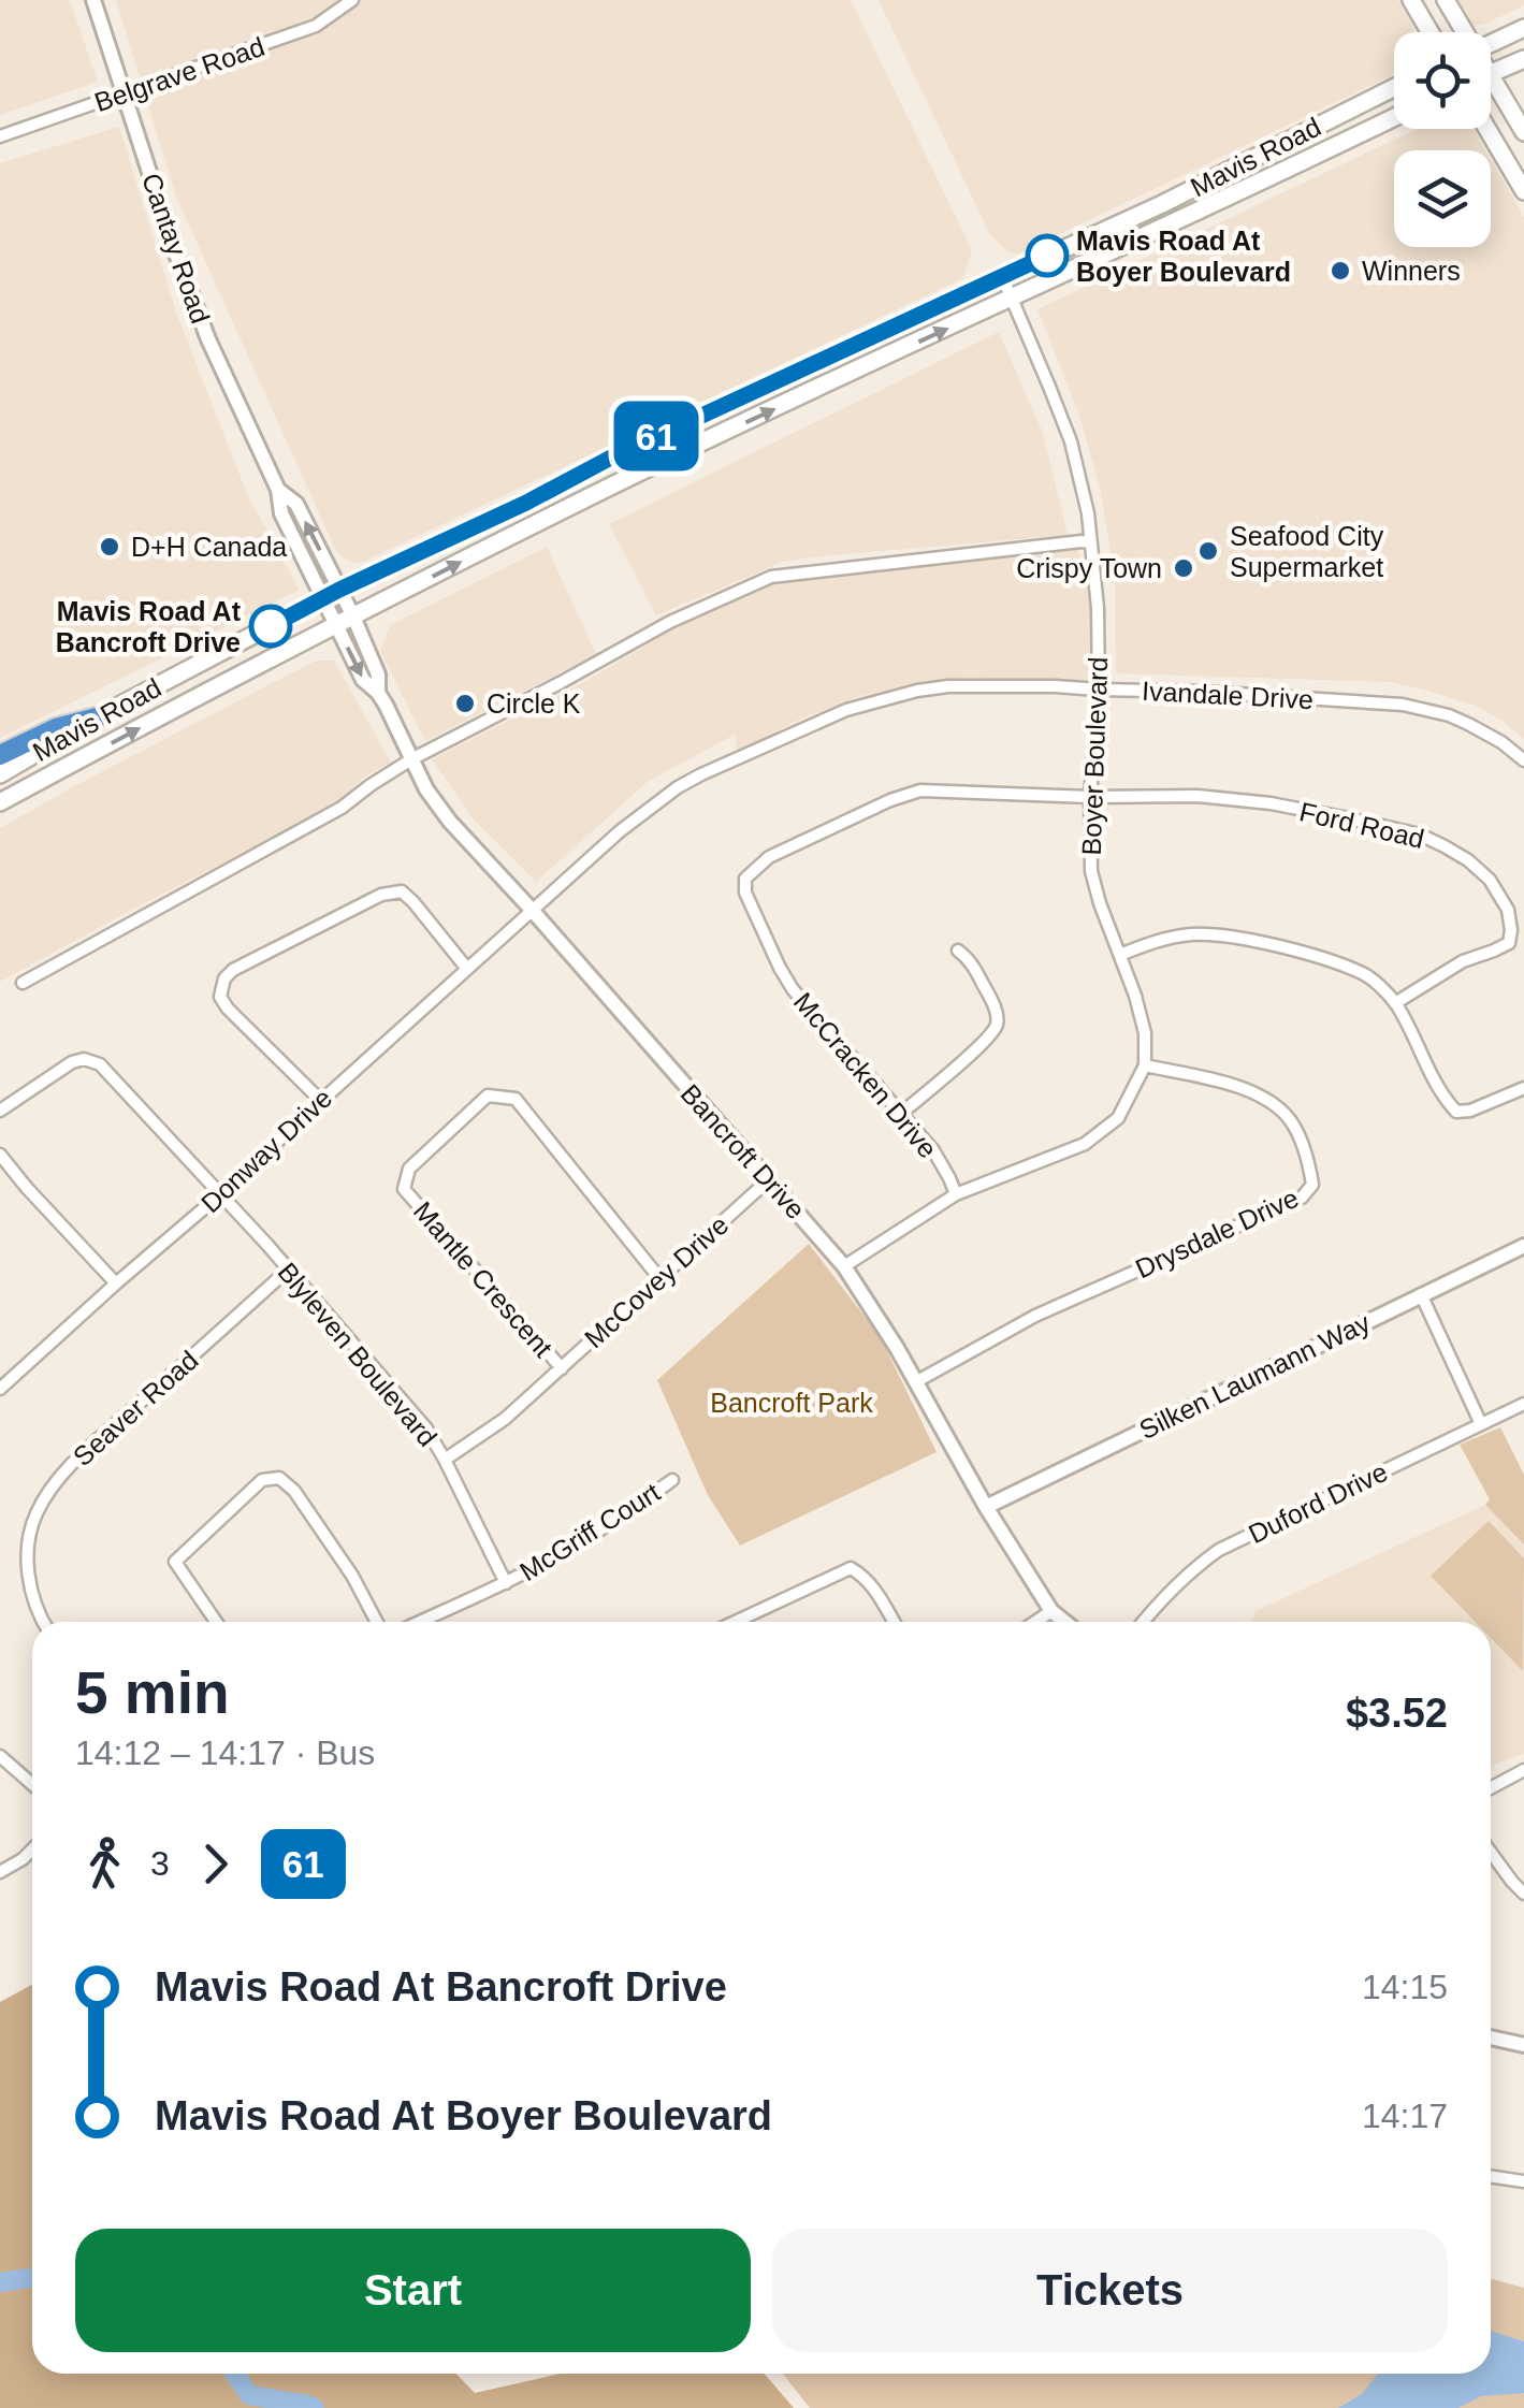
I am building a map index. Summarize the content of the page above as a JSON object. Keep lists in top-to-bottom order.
{
  "streets": {
    "main road": ["Mavis Road"],
    "street": [
      "Belgrave Road",
      "Cantay Road",
      "Ivandale Drive",
      "Boyer Boulevard",
      "Ford Road",
      "McCracken Drive",
      "Donway Drive",
      "Bancroft Drive",
      "Drysdale Drive",
      "Mantle Crescent",
      "McCovey Drive",
      "Blyleven Boulevard",
      "Silken Laumann Way",
      "Seaver Road",
      "Duford Drive",
      "McGriff Court"
    ]
  },
  "crossings": [
    ["Belgrave Road", "Cantay Road"],
    ["Mavis Road", "Cantay Road"],
    ["Mavis Road", "Boyer Boulevard"],
    ["Mavis Road", "Bancroft Drive"],
    ["Cantay Road", "Bancroft Drive"],
    ["Ivandale Drive", "Boyer Boulevard"],
    ["Ivandale Drive", "Donway Drive"],
    ["Ivandale Drive", "Bancroft Drive"],
    ["Boyer Boulevard", "Ford Road"],
    ["Boyer Boulevard", "McCracken Drive"],
    ["Boyer Boulevard", "Drysdale Drive"],
    ["Ford Road", "McCracken Drive"],
    ["Donway Drive", "Bancroft Drive"],
    ["Donway Drive", "Blyleven Boulevard"],
    ["Bancroft Drive", "Drysdale Drive"],
    ["Bancroft Drive", "McCovey Drive"],
    ["Bancroft Drive", "Silken Laumann Way"],
    ["Mantle Crescent", "McCovey Drive"],
    ["McCovey Drive", "Blyleven Boulevard"],
    ["Blyleven Boulevard", "Seaver Road"],
    ["Blyleven Boulevard", "McGriff Court"]
  ],
  "parks": ["Bancroft Park"],
  "places": [
    "Mavis Road At Boyer Boulevard",
    "Winners",
    "D+H Canada",
    "Seafood City Supermarket",
    "Crispy Town",
    "Mavis Road At Bancroft Drive",
    "Circle K"
  ],
  "lines": ["bus line 61"],
  "page": {
    "on_map": "61",
    "heading": ["5 min", "14:12 – 14:17 · Bus", "$3.52"],
    "legs": ["3", "61"],
    "list": [
      {
        "name": "Mavis Road At Bancroft Drive",
        "value": "14:15"
      },
      {
        "name": "Mavis Road At Boyer Boulevard",
        "value": "14:17"
      }
    ],
    "buttons": ["Start", "Tickets"]
  }
}
